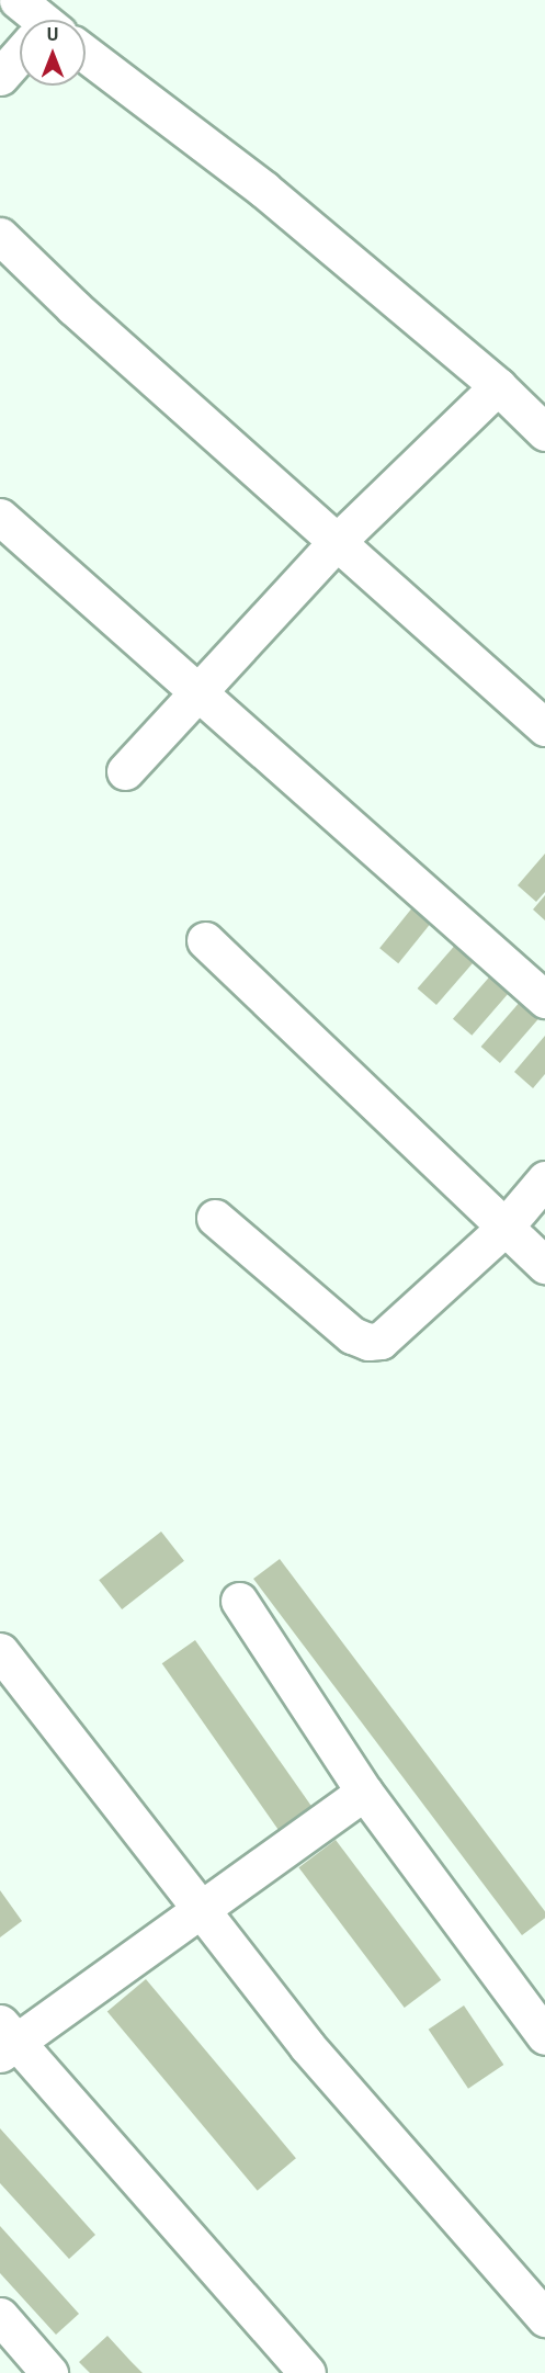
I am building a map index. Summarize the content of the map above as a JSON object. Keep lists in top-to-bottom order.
{
  "north": "top"
}
